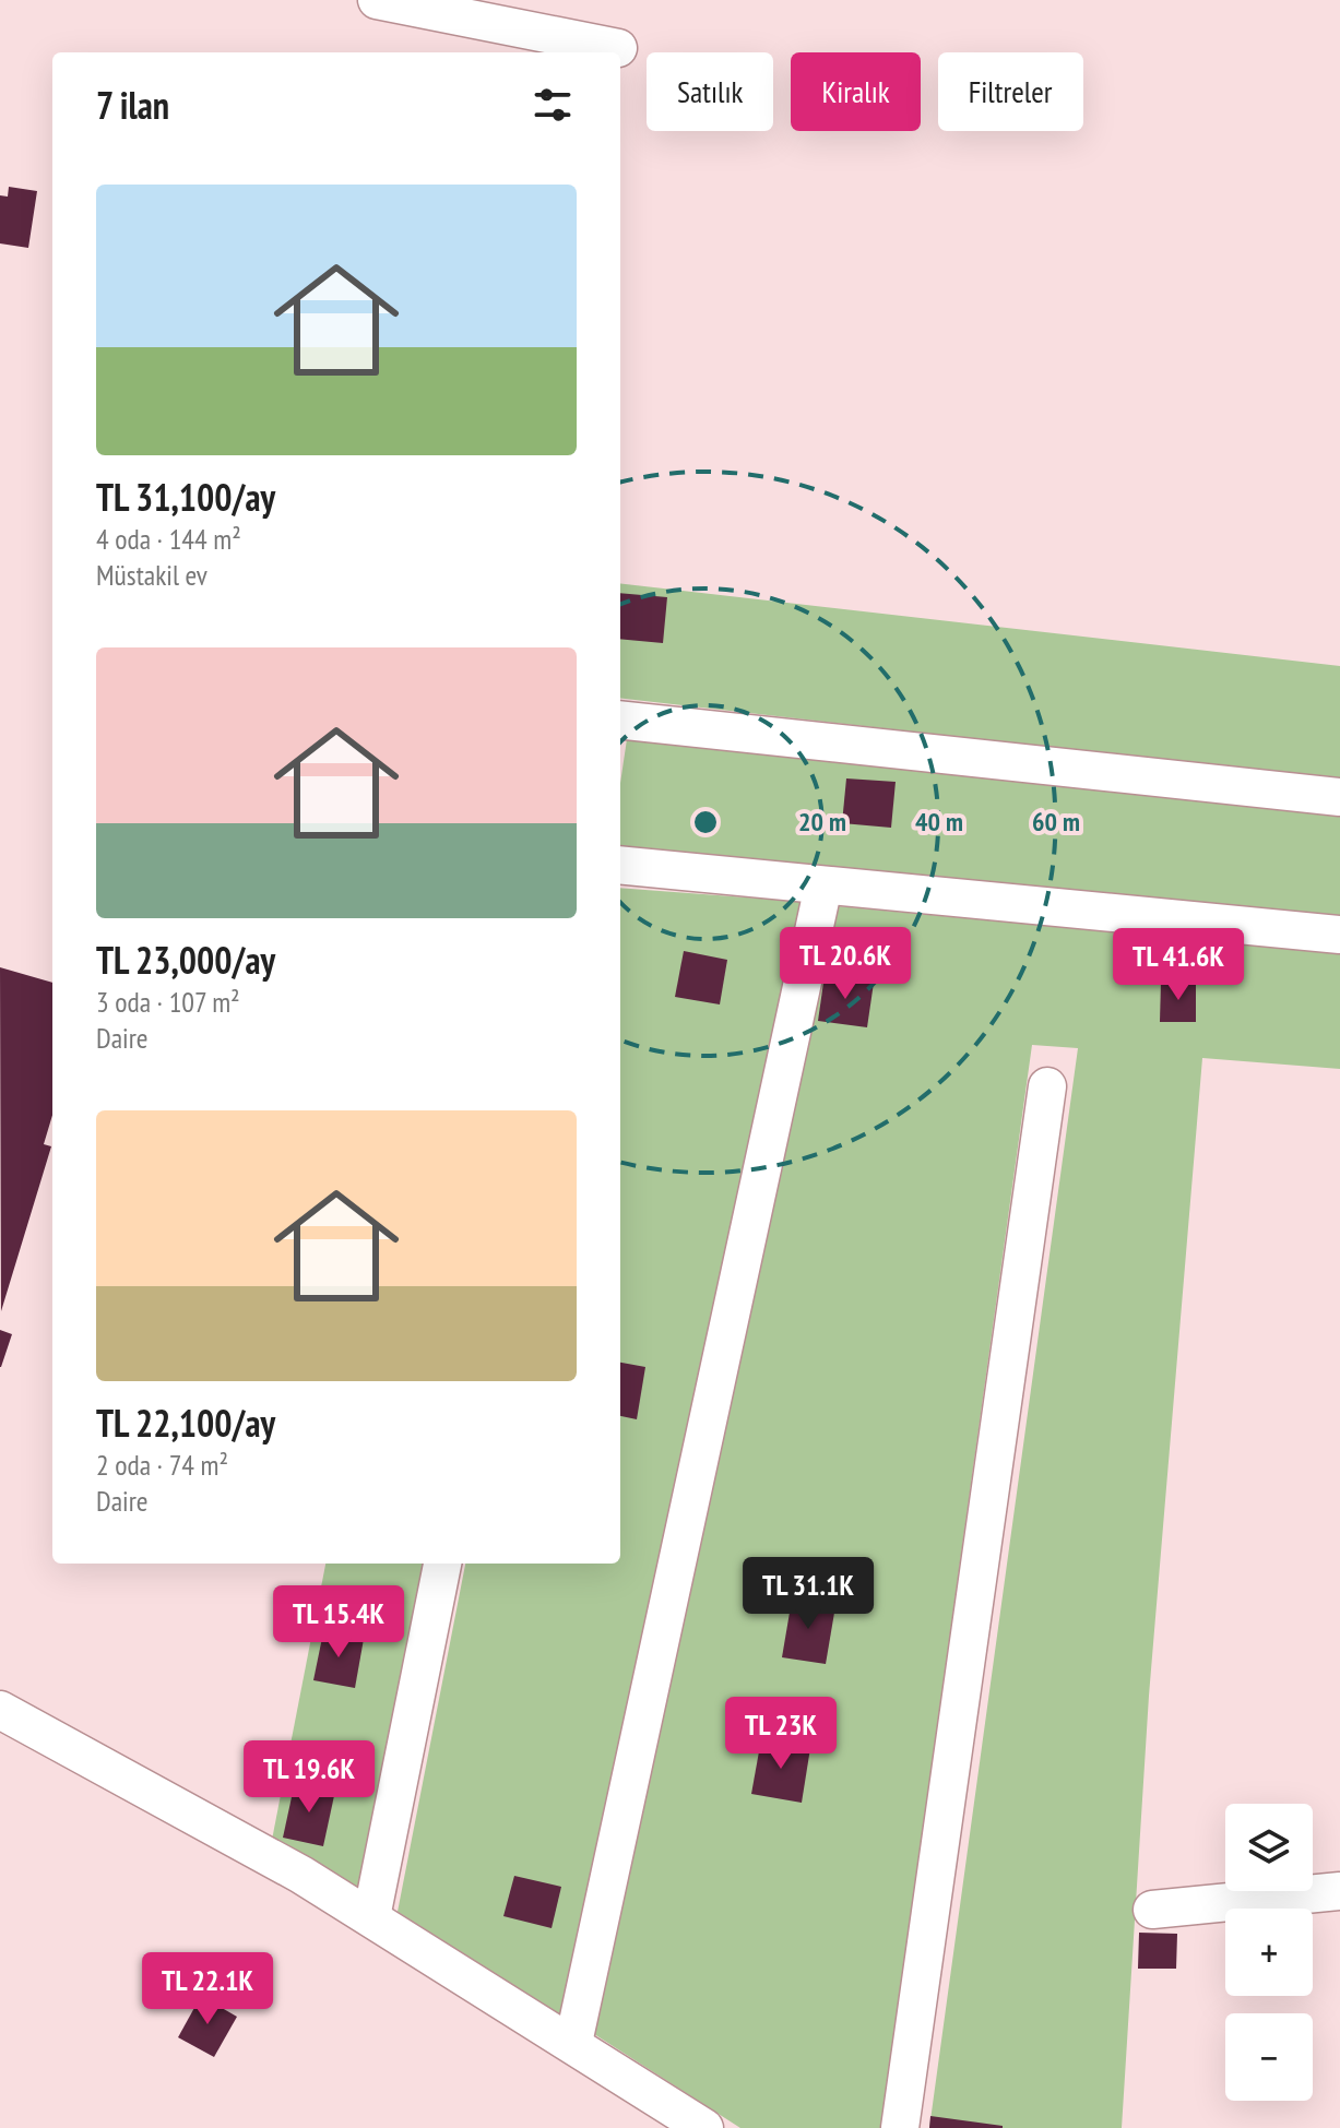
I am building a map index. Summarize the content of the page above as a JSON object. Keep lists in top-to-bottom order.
{
  "page": {
    "chip": ["Satılık", "Kiralık", "Filtreler"],
    "heading": "7 ilan",
    "list": [
      {
        "name": "TL 31,100/ay",
        "note": "4 oda · 144 m² · Müstakil ev"
      },
      {
        "name": "TL 23,000/ay",
        "note": "3 oda · 107 m² · Daire"
      },
      {
        "name": "TL 22,100/ay",
        "note": "2 oda · 74 m² · Daire"
      }
    ],
    "price": [
      "TL 20.6K",
      "TL 41.6K",
      "TL 31.1K",
      "TL 15.4K",
      "TL 23K",
      "TL 19.6K",
      "TL 22.1K"
    ],
    "map_buttons": ["+", "−"]
  },
  "rings": ["20 m", "40 m", "60 m"]
}
